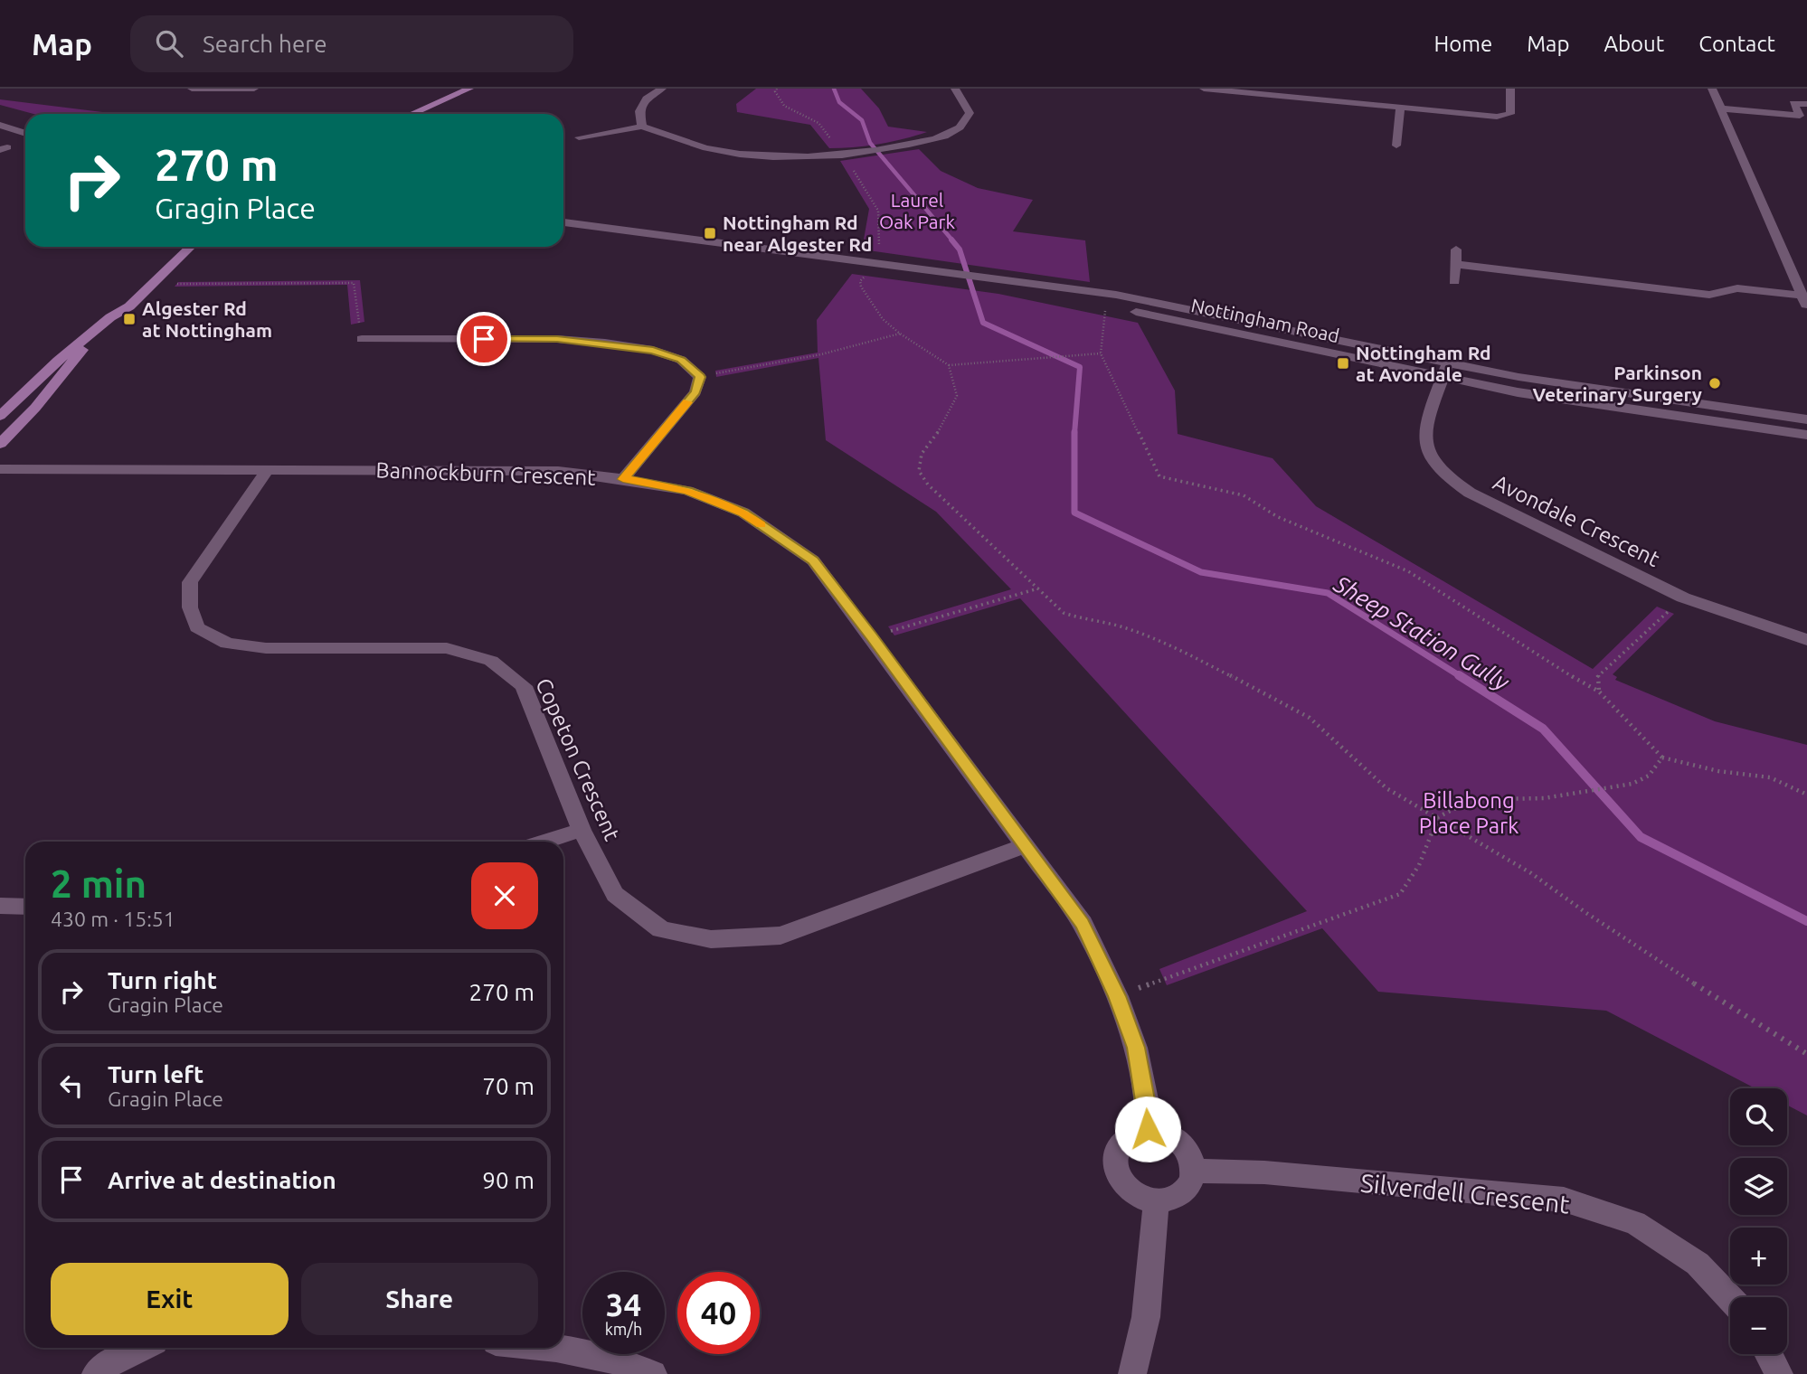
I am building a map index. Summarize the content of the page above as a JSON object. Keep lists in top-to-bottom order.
{
  "streets": {
    "street": [
      "Nottingham Road",
      "Bannockburn Crescent",
      "Avondale Crescent",
      "Copeton Crescent",
      "Silverdell Crescent"
    ]
  },
  "crossings": [
    ["Nottingham Road", "Avondale Crescent"],
    ["Bannockburn Crescent", "Copeton Crescent"],
    ["Bannockburn Crescent", "Silverdell Crescent"]
  ],
  "water": ["Sheep Station Gully"],
  "parks": ["Laurel Oak Park", "Billabong Place Park"],
  "places": {
    "transit": ["Nottingham Rd near Algester Rd", "Algester Rd at Nottingham", "Nottingham Rd at Avondale"],
    "other": ["Parkinson Veterinary Surgery"]
  },
  "page": {
    "header": "Map",
    "search": "Search here",
    "nav": [
      "Home",
      "Map",
      "About",
      "Contact"
    ],
    "turn": ["270 m", "Gragin Place"],
    "heading": ["2 min", "430 m · 15:51"],
    "list": [
      {
        "name": "Turn right",
        "note": "Gragin Place",
        "value": "270 m"
      },
      {
        "name": "Turn left",
        "note": "Gragin Place",
        "value": "70 m"
      },
      {
        "name": "Arrive at destination",
        "value": "90 m"
      }
    ],
    "map_buttons": ["+", "−"],
    "buttons": ["Exit", "Share"],
    "speed": "34 km/h",
    "limit": "40"
  }
}
